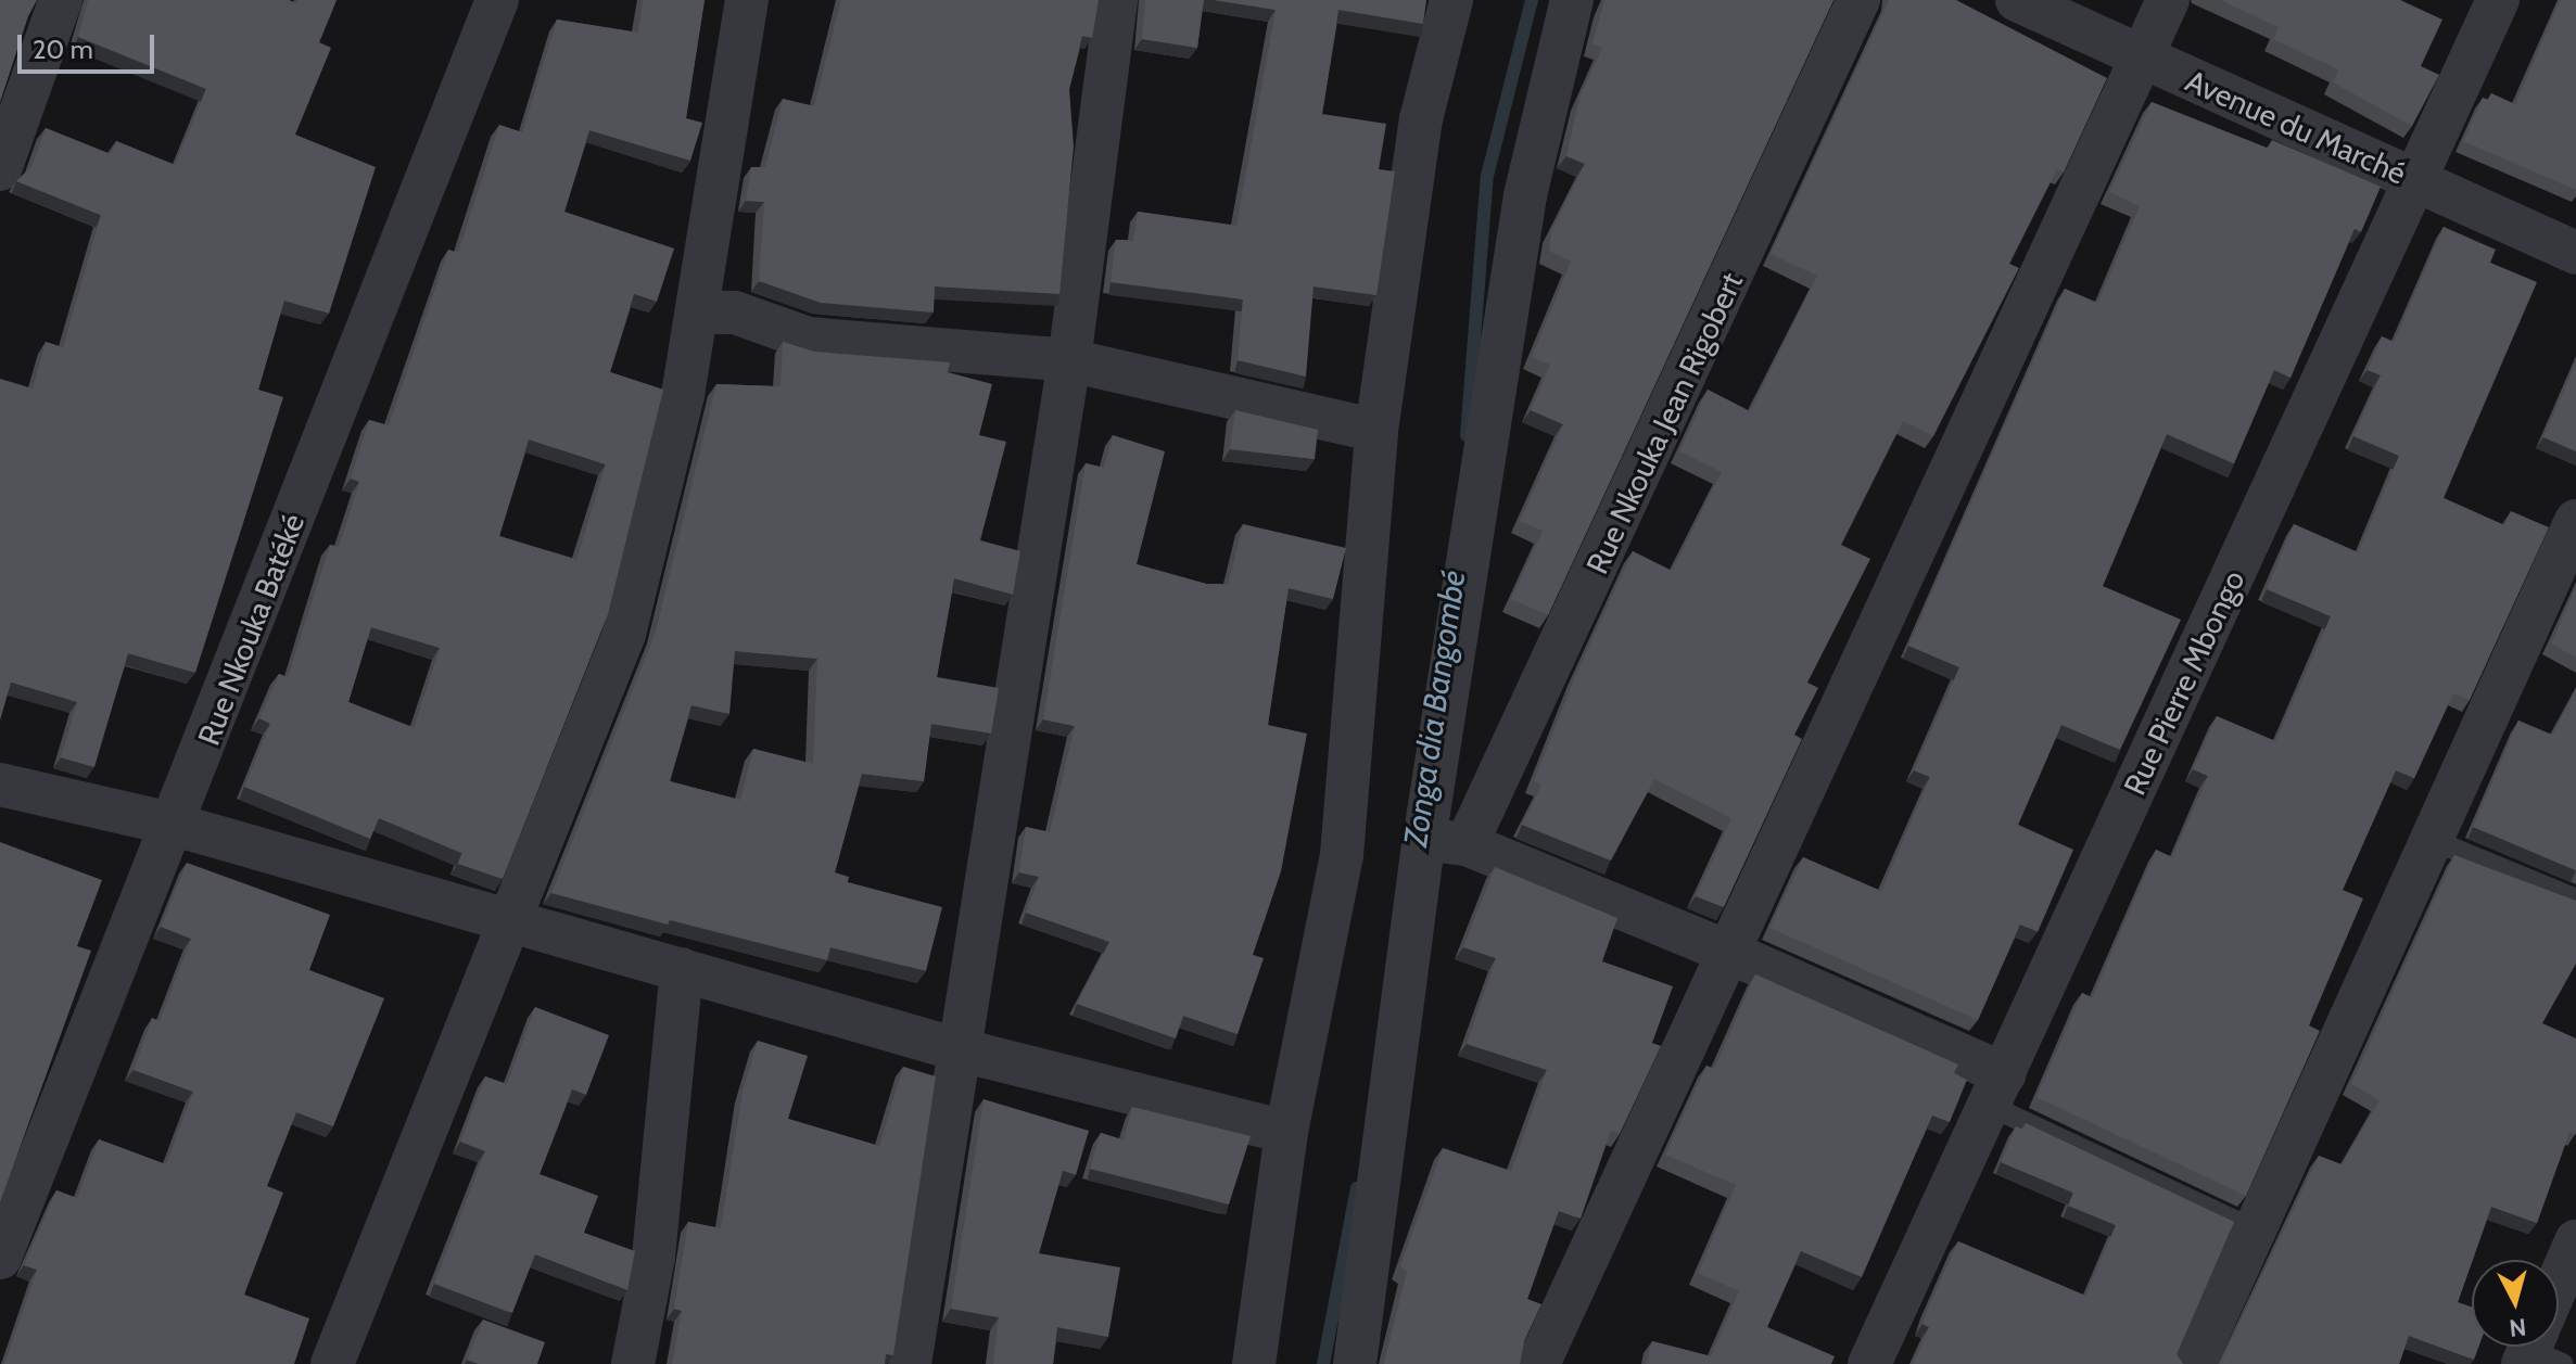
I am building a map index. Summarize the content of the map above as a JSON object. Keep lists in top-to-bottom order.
{
  "streets": {
    "street": [
      "Avenue du Marché",
      "Rue Nkouka Jean Rigobert",
      "Rue Nkouka Batéké",
      "Rue Pierre Mbongo"
    ]
  },
  "crossings": [
    ["Avenue du Marché", "Rue Pierre Mbongo"]
  ],
  "water": ["Zonga dia Bangombé"],
  "scale_bar": "20 m",
  "north": "bottom"
}
